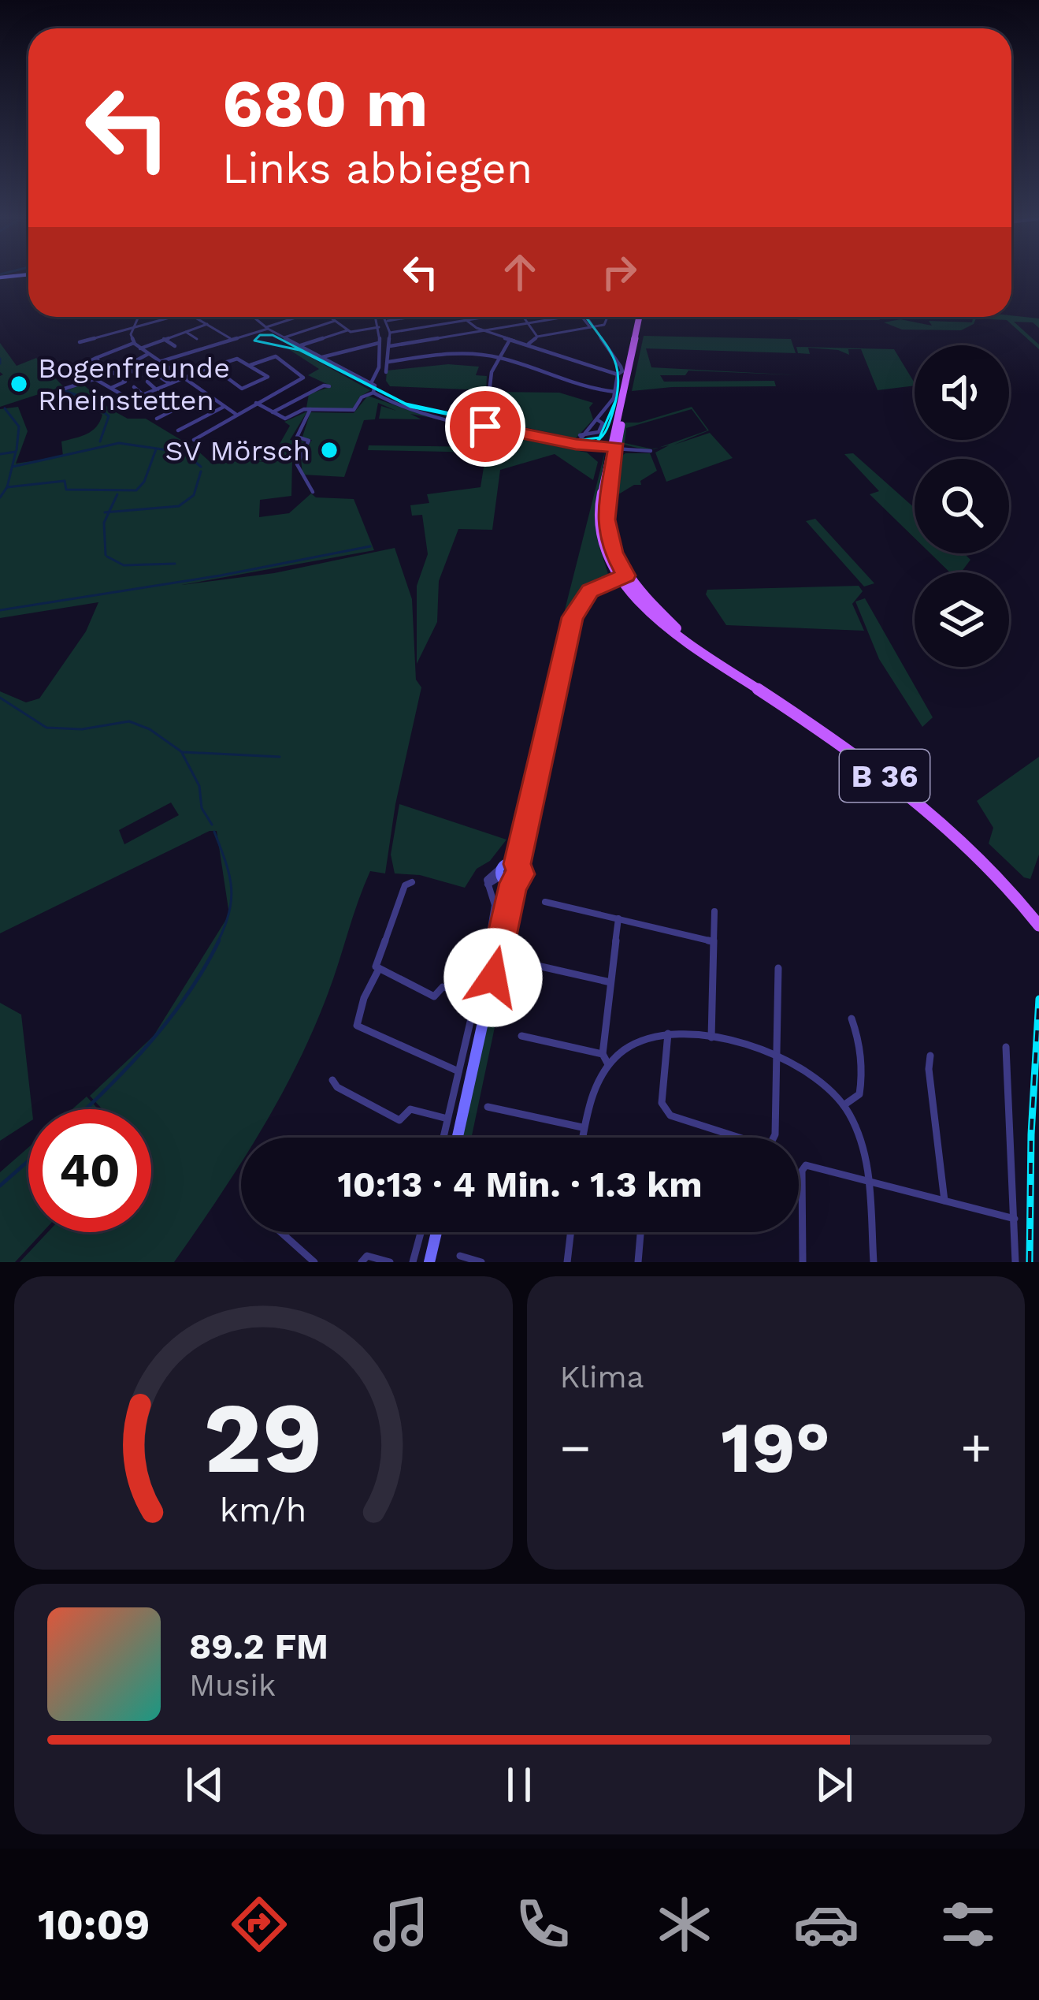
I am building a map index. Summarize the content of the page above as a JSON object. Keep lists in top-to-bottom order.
{
  "streets": {
    "main road": ["B 36"]
  },
  "places": ["Bogenfreunde Rheinstetten", "SV Mörsch"],
  "page": {
    "turn": ["680 m", "Links abbiegen"],
    "limit": "40",
    "trip": "10:13 · 4 Min. · 1.3 km",
    "tile": "Klima",
    "heat": ["−", "19°", "+"],
    "song": ["89.2 FM", "Musik"],
    "tabs": "10:09",
    "gauge": ["29", "km/h"]
  }
}
